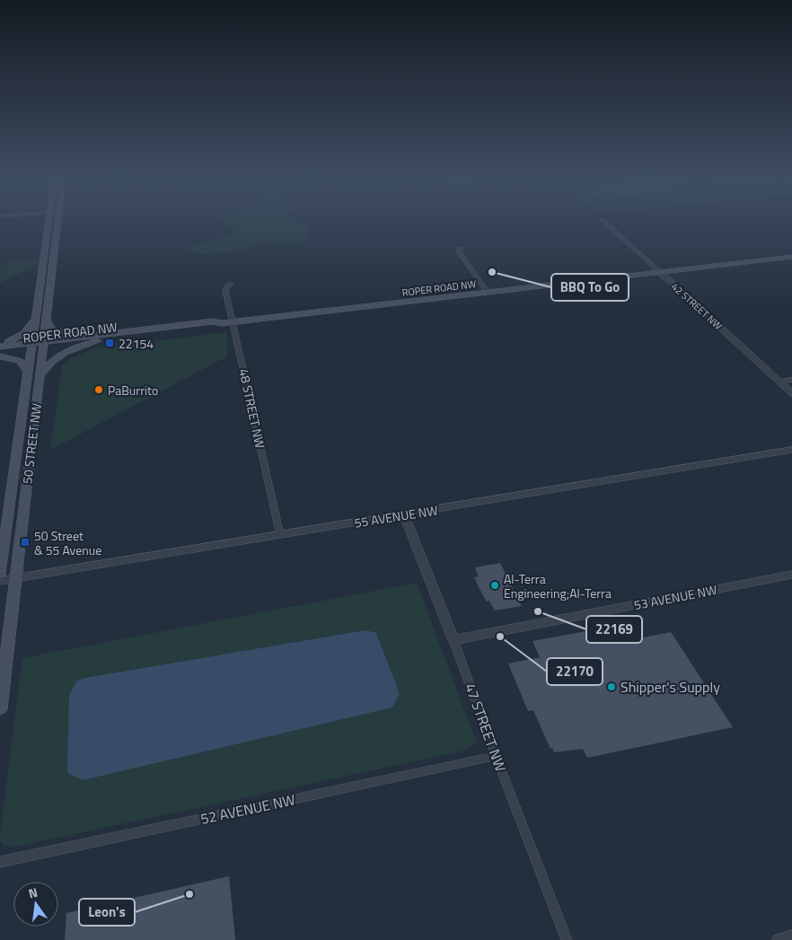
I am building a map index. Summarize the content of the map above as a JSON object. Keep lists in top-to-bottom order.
{
  "streets": {
    "main road": ["ROPER ROAD NW", "50 STREET NW"],
    "street": [
      "42 STREET NW",
      "48 STREET NW",
      "55 AVENUE NW",
      "53 AVENUE NW",
      "47 STREET NW",
      "52 AVENUE NW"
    ]
  },
  "crossings": [
    ["ROPER ROAD NW", "42 STREET NW"],
    ["ROPER ROAD NW", "48 STREET NW"],
    ["ROPER ROAD NW", "50 STREET NW"],
    ["48 STREET NW", "55 AVENUE NW"],
    ["50 STREET NW", "55 AVENUE NW"],
    ["55 AVENUE NW", "47 STREET NW"],
    ["53 AVENUE NW", "47 STREET NW"],
    ["47 STREET NW", "52 AVENUE NW"]
  ],
  "places": {
    "other": [
      "BBQ To Go",
      "PaBurrito",
      "Al-Terra Engineering;Al-Terra",
      "22169",
      "22170",
      "Shipper's Supply",
      "Leon's"
    ],
    "transit": ["22154", "50 Street & 55 Avenue"]
  },
  "north": "top"
}
